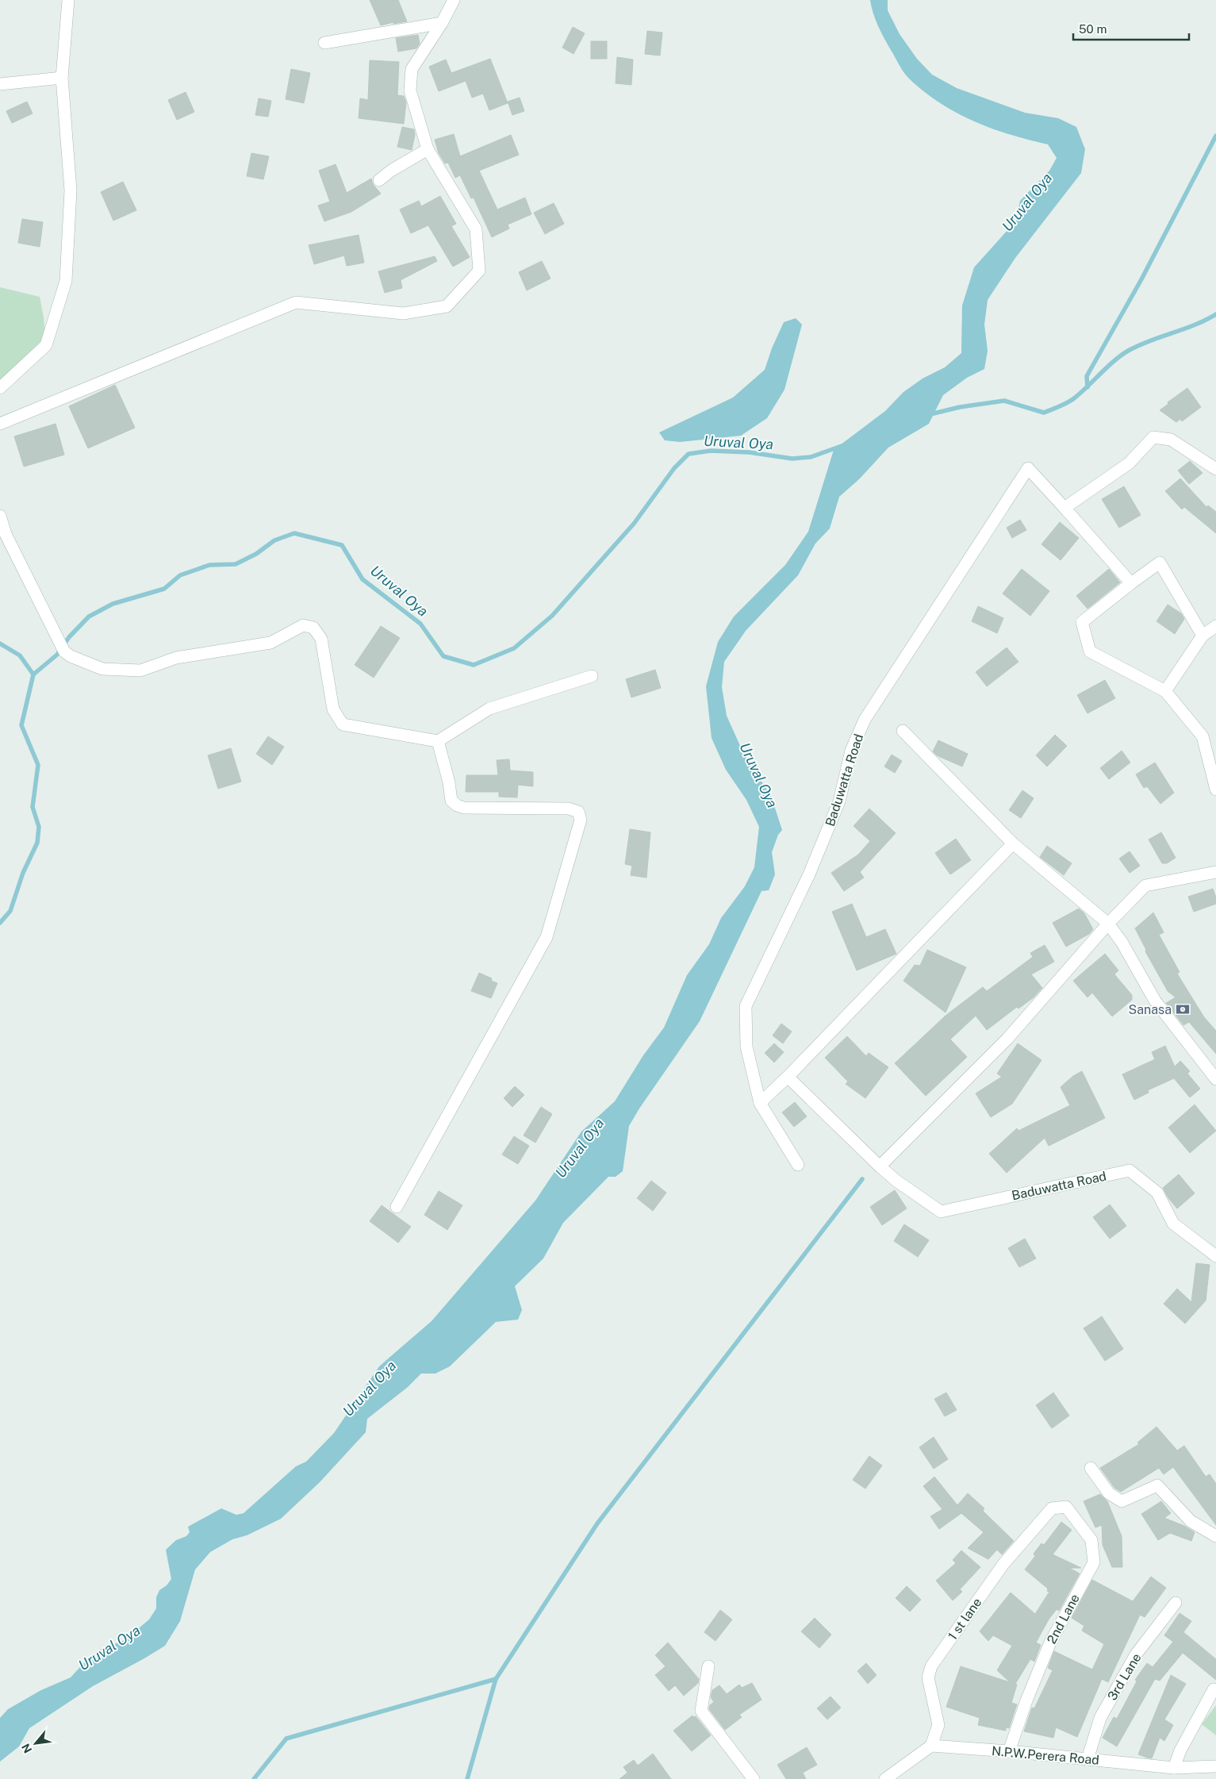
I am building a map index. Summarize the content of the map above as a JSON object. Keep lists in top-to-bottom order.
{
  "streets": {
    "street": [
      "Baduwatta Road",
      "1 st lane",
      "2nd Lane",
      "3rd Lane",
      "N.P.W.Perera Road"
    ]
  },
  "crossings": [
    ["1 st lane", "2nd Lane"],
    ["1 st lane", "N.P.W.Perera Road"],
    ["2nd Lane", "N.P.W.Perera Road"],
    ["3rd Lane", "N.P.W.Perera Road"]
  ],
  "water": ["Uruval Oya"],
  "places": {
    "bank": ["Sanasa"]
  },
  "scale_bar": "50 m",
  "north": "bottom left"
}
